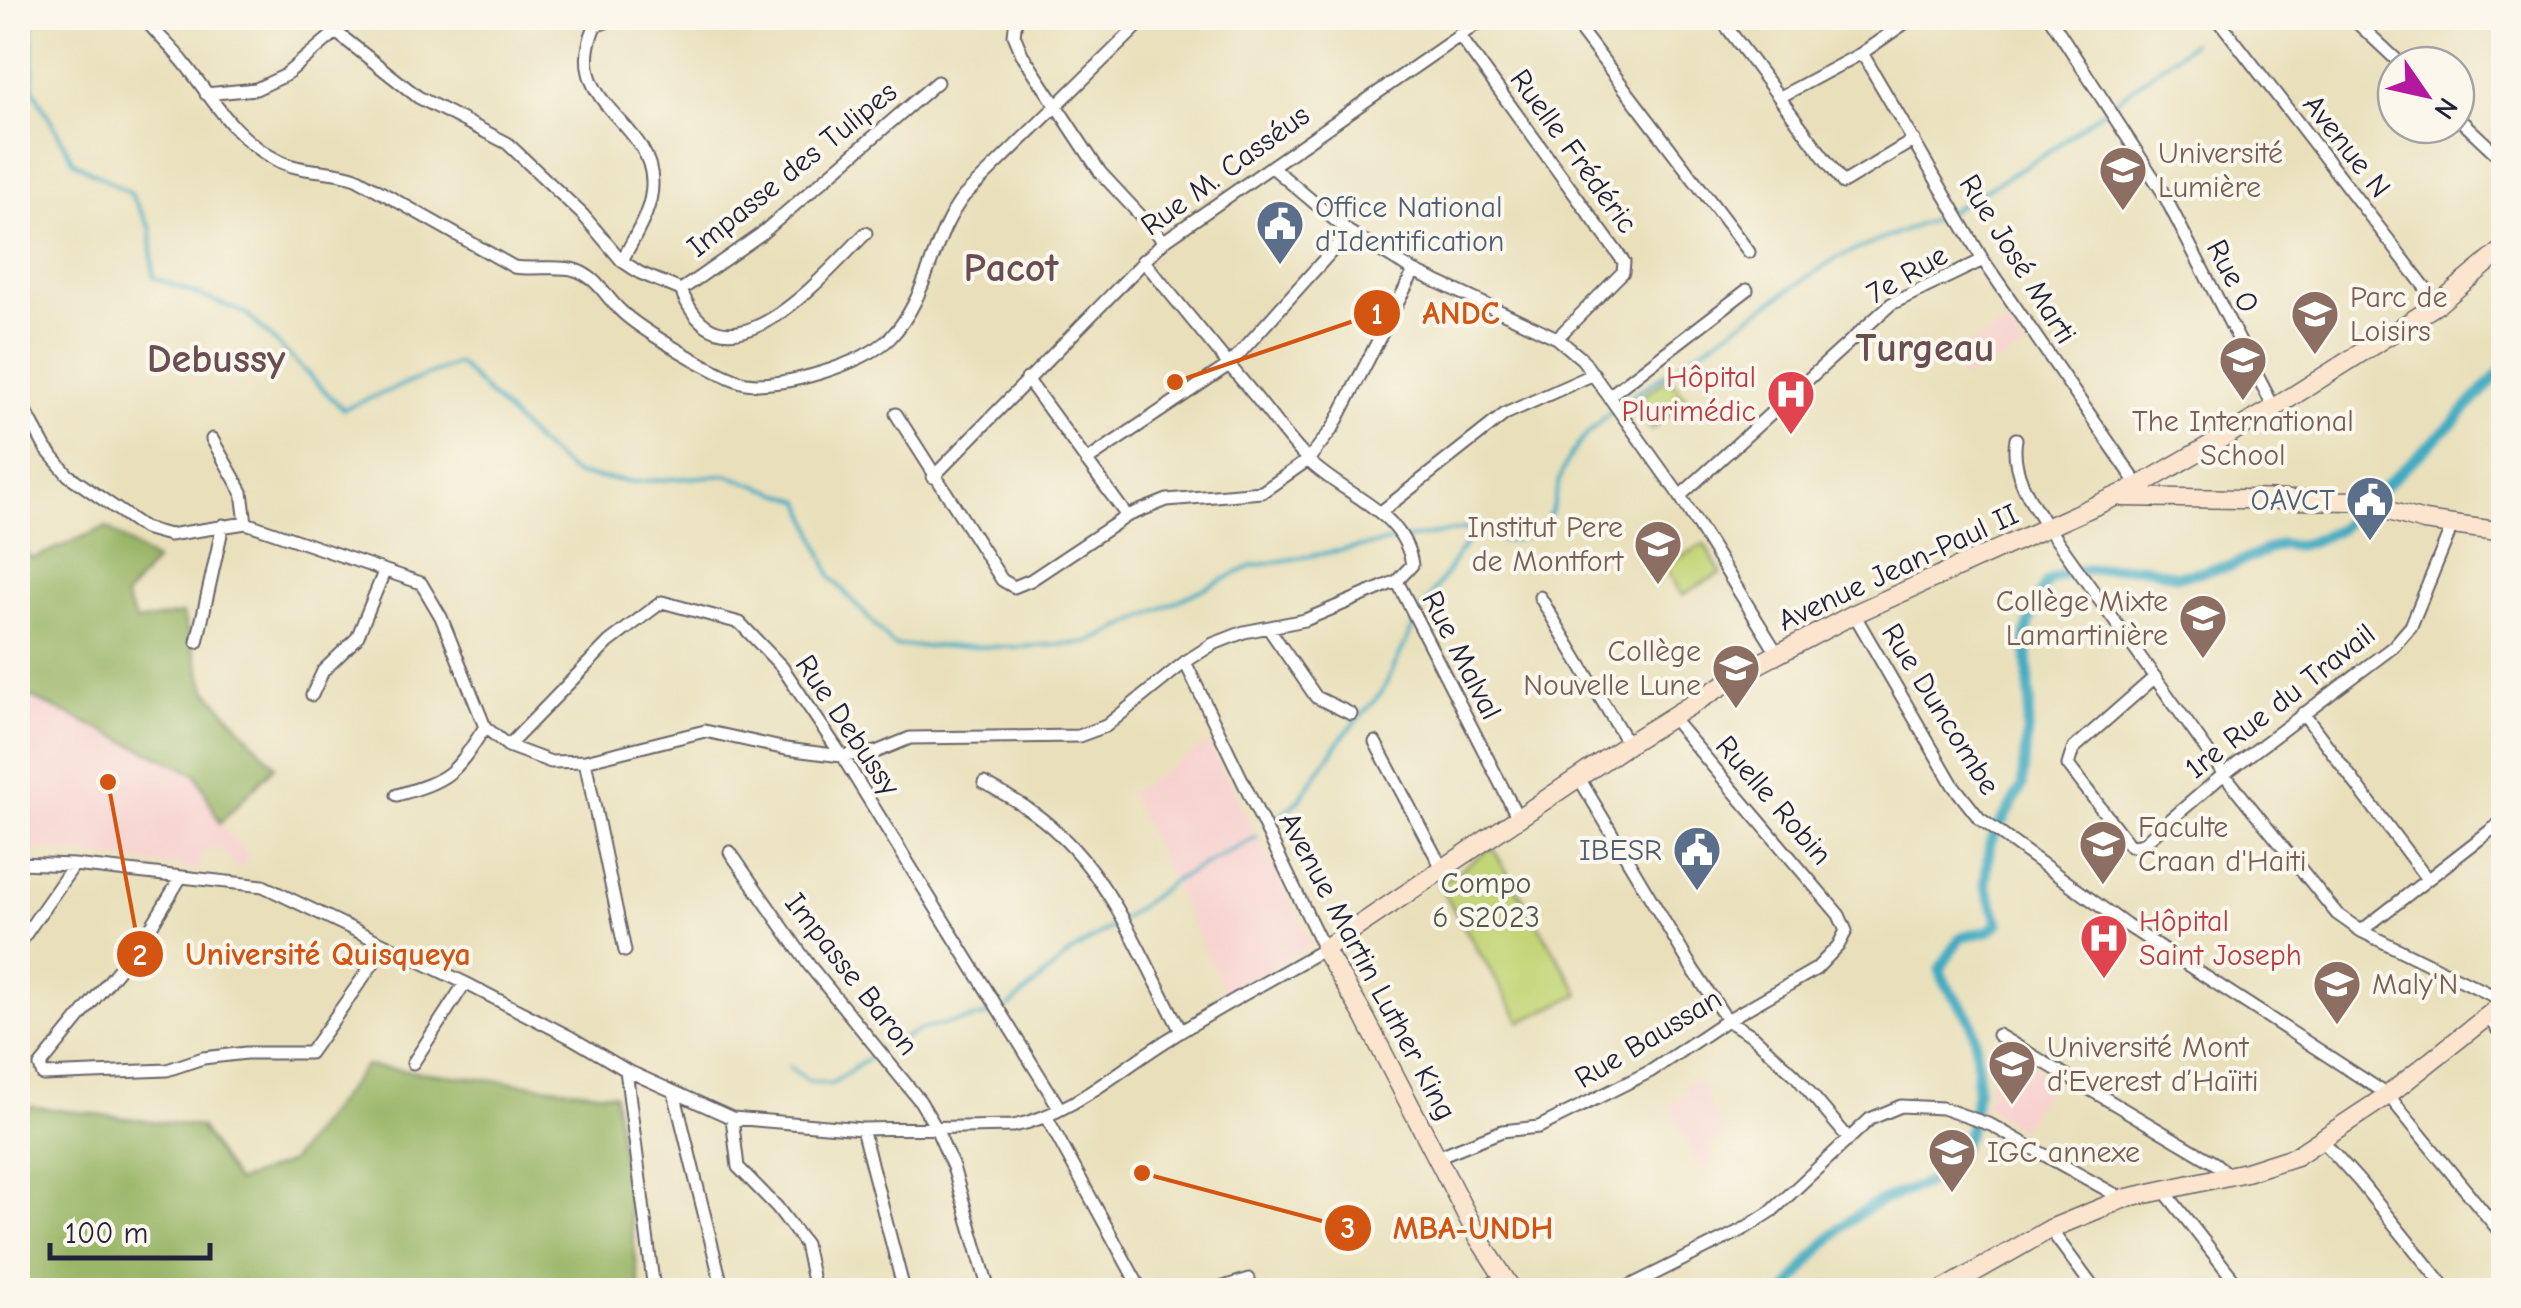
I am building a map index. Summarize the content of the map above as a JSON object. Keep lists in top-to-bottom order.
{
  "streets": {
    "street": [
      "Avenue N",
      "Ruelle Frédéric",
      "Impasse des Tulipes",
      "Rue M. Casséus",
      "Rue José Marti",
      "7e Rue",
      "Rue O",
      "Avenue Jean-Paul II",
      "Rue Malval",
      "1re Rue du Travail",
      "Rue Duncombe",
      "Rue Debussy",
      "Ruelle Robin",
      "Avenue Martin Luther King",
      "Impasse Baron",
      "Rue Baussan"
    ]
  },
  "crossings": [
    ["Ruelle Frédéric", "Rue M. Casséus"],
    ["Rue M. Casséus", "Rue Malval"],
    ["Rue José Marti", "7e Rue"],
    ["Rue José Marti", "Avenue Jean-Paul II"],
    ["Avenue Jean-Paul II", "Rue Malval"],
    ["Avenue Jean-Paul II", "Rue Duncombe"],
    ["Avenue Jean-Paul II", "Ruelle Robin"],
    ["Avenue Jean-Paul II", "Avenue Martin Luther King"],
    ["Ruelle Robin", "Rue Baussan"],
    ["Avenue Martin Luther King", "Rue Baussan"]
  ],
  "districts": ["Pacot", "Turgeau", "Debussy"],
  "parks": ["Compo 6 S2023"],
  "places": {
    "school or university": [
      "Université Lumière",
      "Parc de Loisirs",
      "The International School",
      "Institut Pere de Montfort",
      "Collège Mixte Lamartinière",
      "Collège Nouvelle Lune",
      "Faculte Craan d'Haiti",
      "Maly'N",
      "Université Mont d’Everest d’Haïiti",
      "IGC annexe"
    ],
    "public building": ["Office National d'Identification", "OAVCT", "IBESR"],
    "other": ["ANDC", "Université Quisqueya", "MBA-UNDH"],
    "hospital": ["Hôpital Plurimédic", "Hôpital Saint Joseph"]
  },
  "scale_bar": "100 m",
  "north": "bottom right"
}
